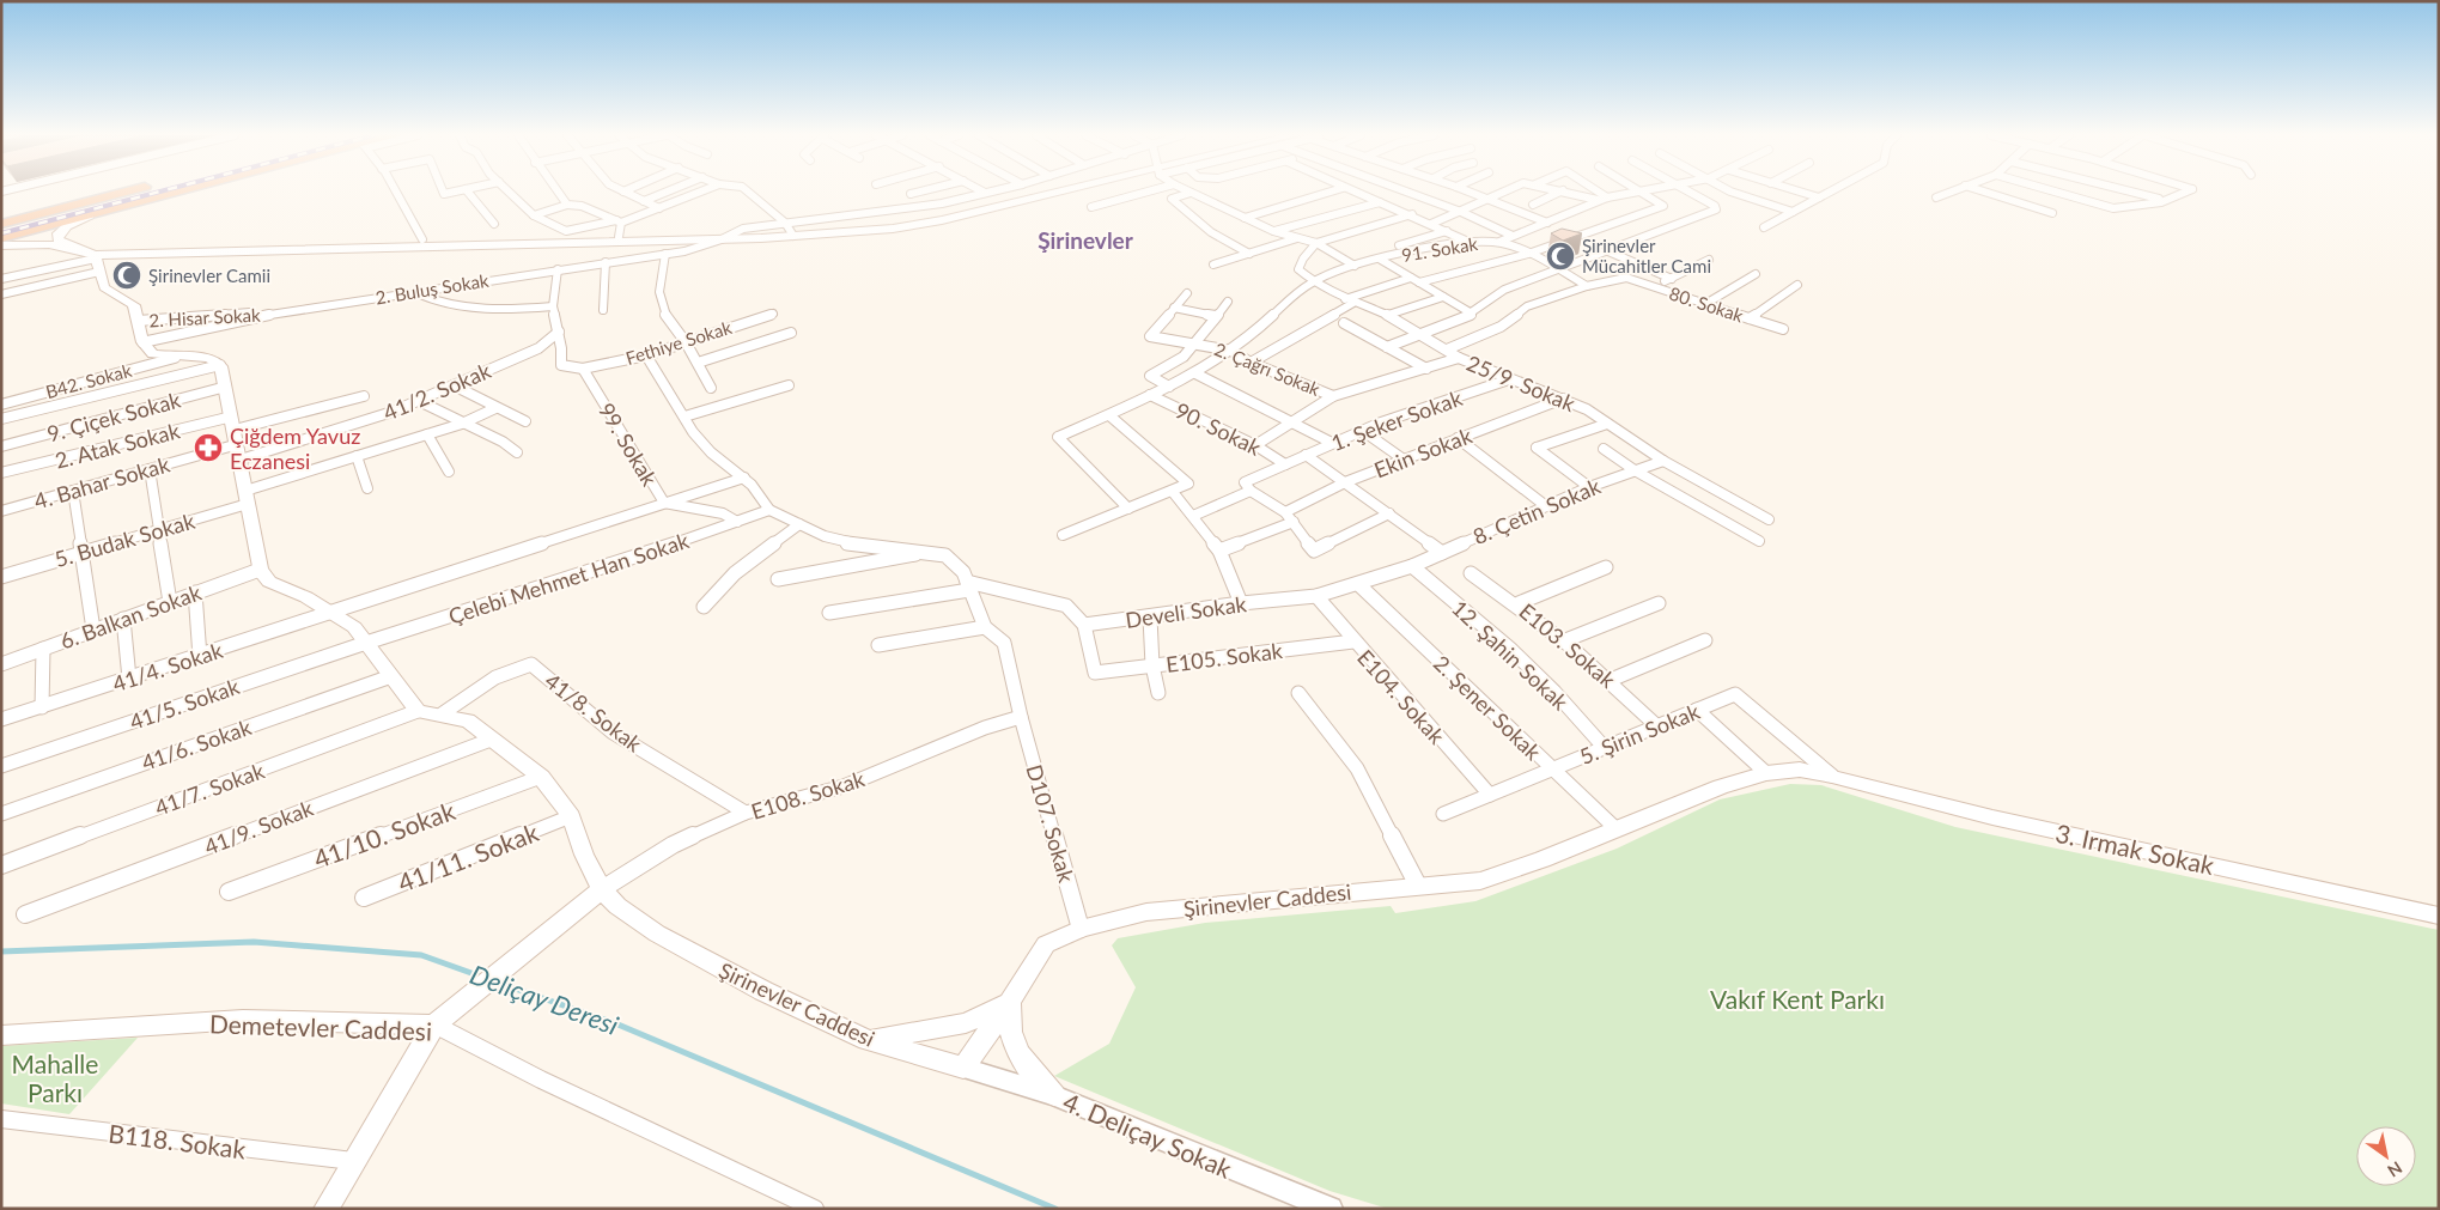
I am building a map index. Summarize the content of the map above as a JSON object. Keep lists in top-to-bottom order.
{
  "streets": {
    "main road": ["3. Irmak Sokak", "Şirinevler Caddesi", "Demetevler Caddesi"],
    "street": [
      "91. Sokak",
      "2. Buluş Sokak",
      "80. Sokak",
      "2. Hisar Sokak",
      "Fethiye Sokak",
      "2. Çağrı Sokak",
      "B42. Sokak",
      "25/9. Sokak",
      "41/2. Sokak",
      "9. Çiçek Sokak",
      "1. Şeker Sokak",
      "90. Sokak",
      "99. Sokak",
      "2. Atak Sokak",
      "Ekin Sokak",
      "4. Bahar Sokak",
      "8. Çetin Sokak",
      "5. Budak Sokak",
      "Çelebi Mehmet Han Sokak",
      "Develi Sokak",
      "6. Balkan Sokak",
      "E103. Sokak",
      "12. Şahin Sokak",
      "E105. Sokak",
      "41/4. Sokak",
      "E104. Sokak",
      "41/5. Sokak",
      "2. Şener Sokak",
      "41/8. Sokak",
      "5. Şirin Sokak",
      "41/6. Sokak",
      "41/7. Sokak",
      "E108. Sokak",
      "D107. Sokak",
      "41/9. Sokak",
      "41/10. Sokak",
      "41/11. Sokak",
      "4. Deliçay Sokak",
      "B118. Sokak"
    ]
  },
  "crossings": [
    ["91. Sokak", "25/9. Sokak"],
    ["2. Buluş Sokak", "2. Hisar Sokak"],
    ["80. Sokak", "25/9. Sokak"],
    ["Fethiye Sokak", "99. Sokak"],
    ["25/9. Sokak", "1. Şeker Sokak"],
    ["25/9. Sokak", "Ekin Sokak"],
    ["25/9. Sokak", "8. Çetin Sokak"],
    ["41/2. Sokak", "2. Atak Sokak"],
    ["41/2. Sokak", "4. Bahar Sokak"],
    ["1. Şeker Sokak", "90. Sokak"],
    ["99. Sokak", "Çelebi Mehmet Han Sokak"],
    ["99. Sokak", "41/4. Sokak"],
    ["2. Atak Sokak", "4. Bahar Sokak"],
    ["8. Çetin Sokak", "Develi Sokak"],
    ["8. Çetin Sokak", "12. Şahin Sokak"],
    ["Çelebi Mehmet Han Sokak", "41/5. Sokak"],
    ["Develi Sokak", "12. Şahin Sokak"],
    ["Develi Sokak", "E105. Sokak"],
    ["Develi Sokak", "E104. Sokak"],
    ["Develi Sokak", "2. Şener Sokak"],
    ["E103. Sokak", "5. Şirin Sokak"],
    ["12. Şahin Sokak", "5. Şirin Sokak"],
    ["E105. Sokak", "E104. Sokak"],
    ["E104. Sokak", "5. Şirin Sokak"],
    ["2. Şener Sokak", "5. Şirin Sokak"],
    ["2. Şener Sokak", "Şirinevler Caddesi"],
    ["41/8. Sokak", "E108. Sokak"],
    ["41/8. Sokak", "Şirinevler Caddesi"],
    ["5. Şirin Sokak", "3. Irmak Sokak"],
    ["5. Şirin Sokak", "Şirinevler Caddesi"],
    ["41/7. Sokak", "Şirinevler Caddesi"],
    ["E108. Sokak", "D107. Sokak"],
    ["E108. Sokak", "Şirinevler Caddesi"],
    ["D107. Sokak", "Şirinevler Caddesi"],
    ["41/9. Sokak", "Şirinevler Caddesi"],
    ["41/10. Sokak", "Şirinevler Caddesi"],
    ["3. Irmak Sokak", "Şirinevler Caddesi"],
    ["41/11. Sokak", "Şirinevler Caddesi"],
    ["Şirinevler Caddesi", "4. Deliçay Sokak"]
  ],
  "districts": ["Şirinevler"],
  "water": ["Deliçay Deresi"],
  "parks": ["Vakıf Kent Parkı", "Mahalle Parkı"],
  "places": {
    "mosque": ["Şirinevler Mücahitler Cami", "Şirinevler Camii"],
    "pharmacy": ["Çiğdem Yavuz Eczanesi"]
  },
  "north": "bottom right"
}
